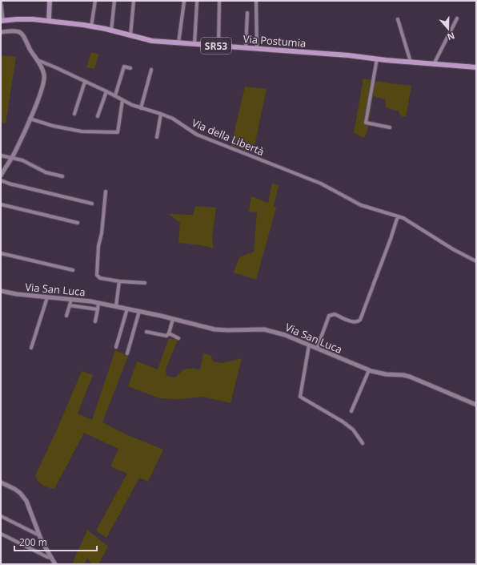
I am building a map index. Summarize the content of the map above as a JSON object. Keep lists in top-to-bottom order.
{
  "streets": {
    "main road": ["Via Postumia", "SR53"],
    "street": ["Via della Libertà", "Via San Luca"]
  },
  "crossings": [
    ["Via Postumia", "SR53"]
  ],
  "scale_bar": "200 m",
  "north": "bottom"
}
